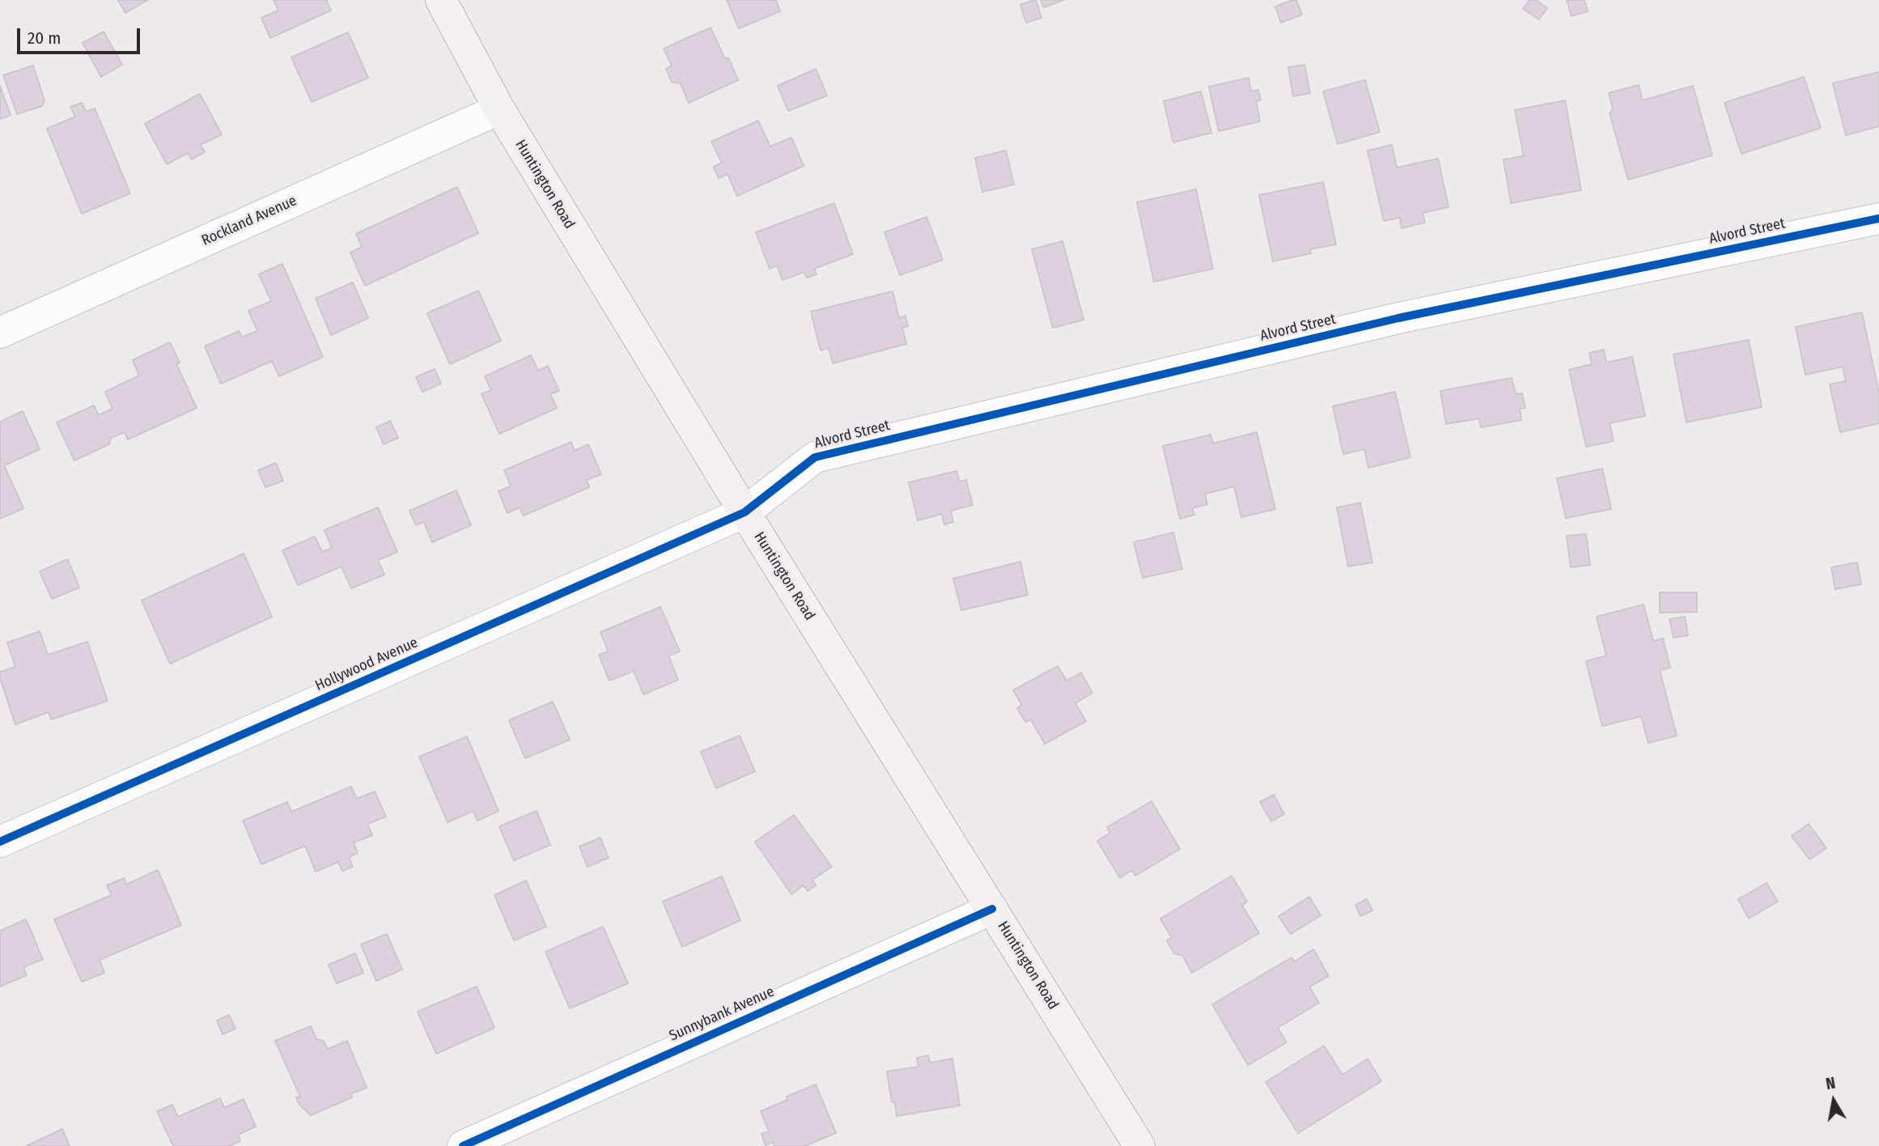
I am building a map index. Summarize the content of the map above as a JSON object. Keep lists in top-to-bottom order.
{
  "streets": {
    "main road": ["Huntington Road"],
    "street": [
      "Rockland Avenue",
      "Alvord Street",
      "Hollywood Avenue",
      "Sunnybank Avenue"
    ]
  },
  "crossings": [
    ["Huntington Road", "Rockland Avenue"],
    ["Huntington Road", "Alvord Street"],
    ["Huntington Road", "Hollywood Avenue"],
    ["Huntington Road", "Sunnybank Avenue"],
    ["Alvord Street", "Hollywood Avenue"]
  ],
  "scale_bar": "20 m",
  "north": "top"
}
